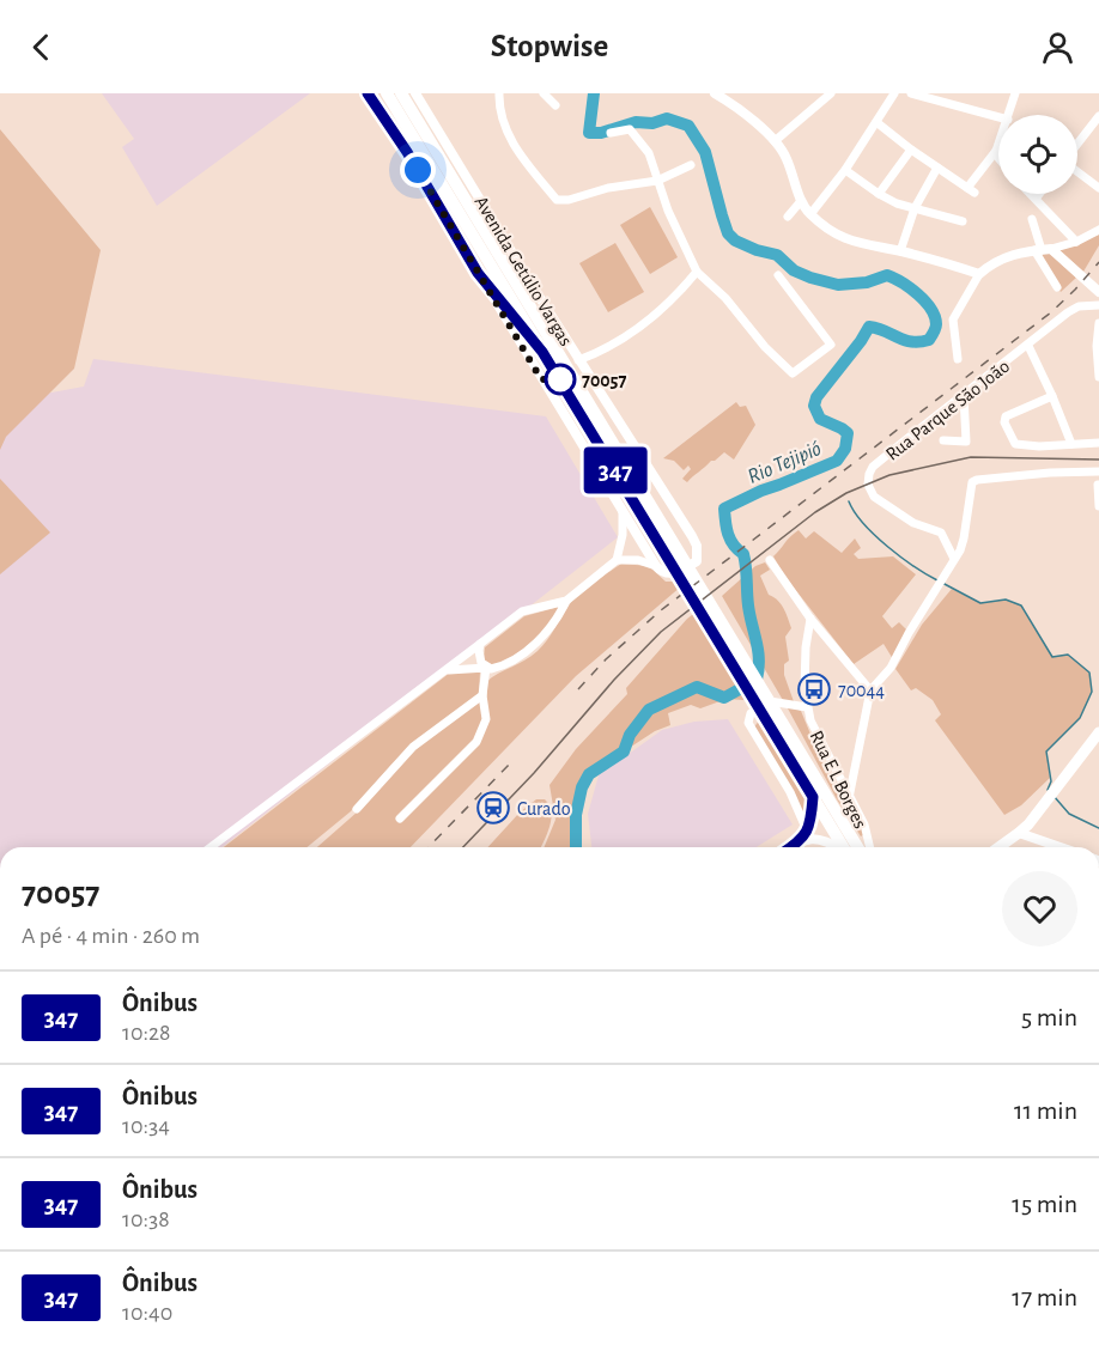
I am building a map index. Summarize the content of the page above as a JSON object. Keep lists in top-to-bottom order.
{
  "streets": {
    "street": ["Avenida Getúlio Vargas", "Rua Parque São João", "Rua E L Borges"]
  },
  "water": ["Rio Tejipió"],
  "places": {
    "other": ["70057"],
    "bus stop": ["70044"],
    "station": ["Curado"]
  },
  "lines": ["bus line 347"],
  "page": {
    "header": "Stopwise",
    "on_map": "347",
    "heading": ["70057", "A pé · 4 min · 260 m"],
    "list": [
      {
        "mark": "347",
        "name": "Ônibus",
        "note": "10:28",
        "value": "5 min"
      },
      {
        "mark": "347",
        "name": "Ônibus",
        "note": "10:34",
        "value": "11 min"
      },
      {
        "mark": "347",
        "name": "Ônibus",
        "note": "10:38",
        "value": "15 min"
      },
      {
        "mark": "347",
        "name": "Ônibus",
        "note": "10:40",
        "value": "17 min"
      }
    ]
  }
}
